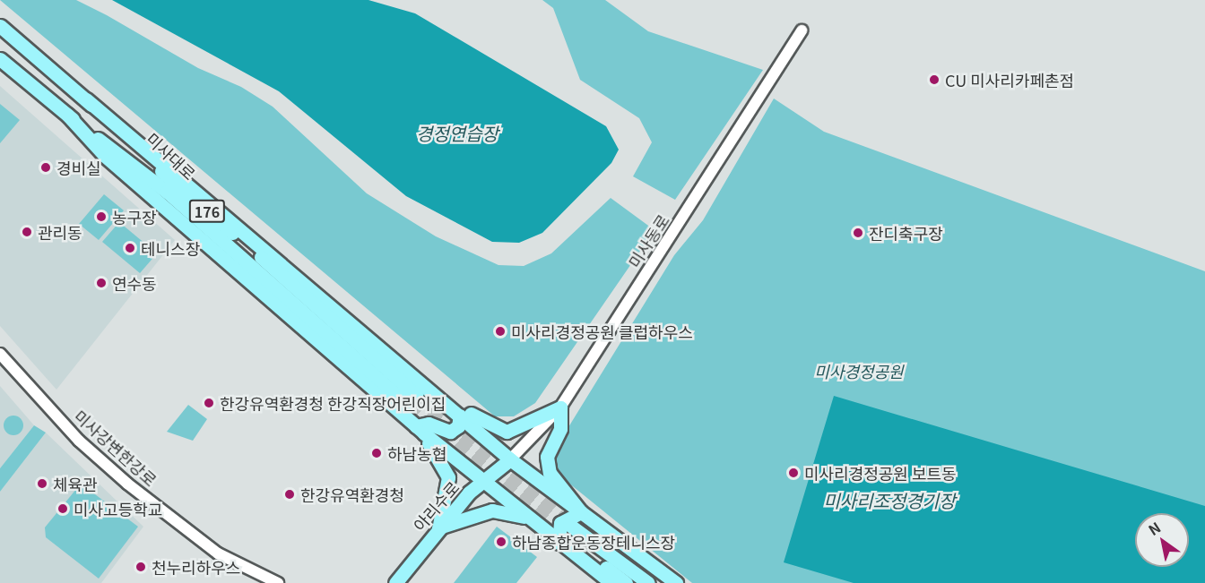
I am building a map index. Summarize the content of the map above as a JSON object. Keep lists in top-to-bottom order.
{
  "streets": {
    "main road": ["미사대로", "176", "아리수로"],
    "street": ["미사동로", "미사강변한강로"]
  },
  "crossings": [
    ["미사동로", "아리수로"]
  ],
  "water": ["경정연습장", "미사리조정경기장"],
  "parks": ["미사경정공원"],
  "places": [
    "CU 미사리카페촌점",
    "경비실",
    "농구장",
    "관리동",
    "잔디축구장",
    "테니스장",
    "연수동",
    "미사리경정공원 클럽하우스",
    "한강유역환경청 한강직장어린이집",
    "하남농협",
    "미사리경정공원 보트동",
    "체육관",
    "한강유역환경청",
    "미사고등학교",
    "하남종합운동장테니스장",
    "천누리하우스"
  ],
  "north": "top left"
}
